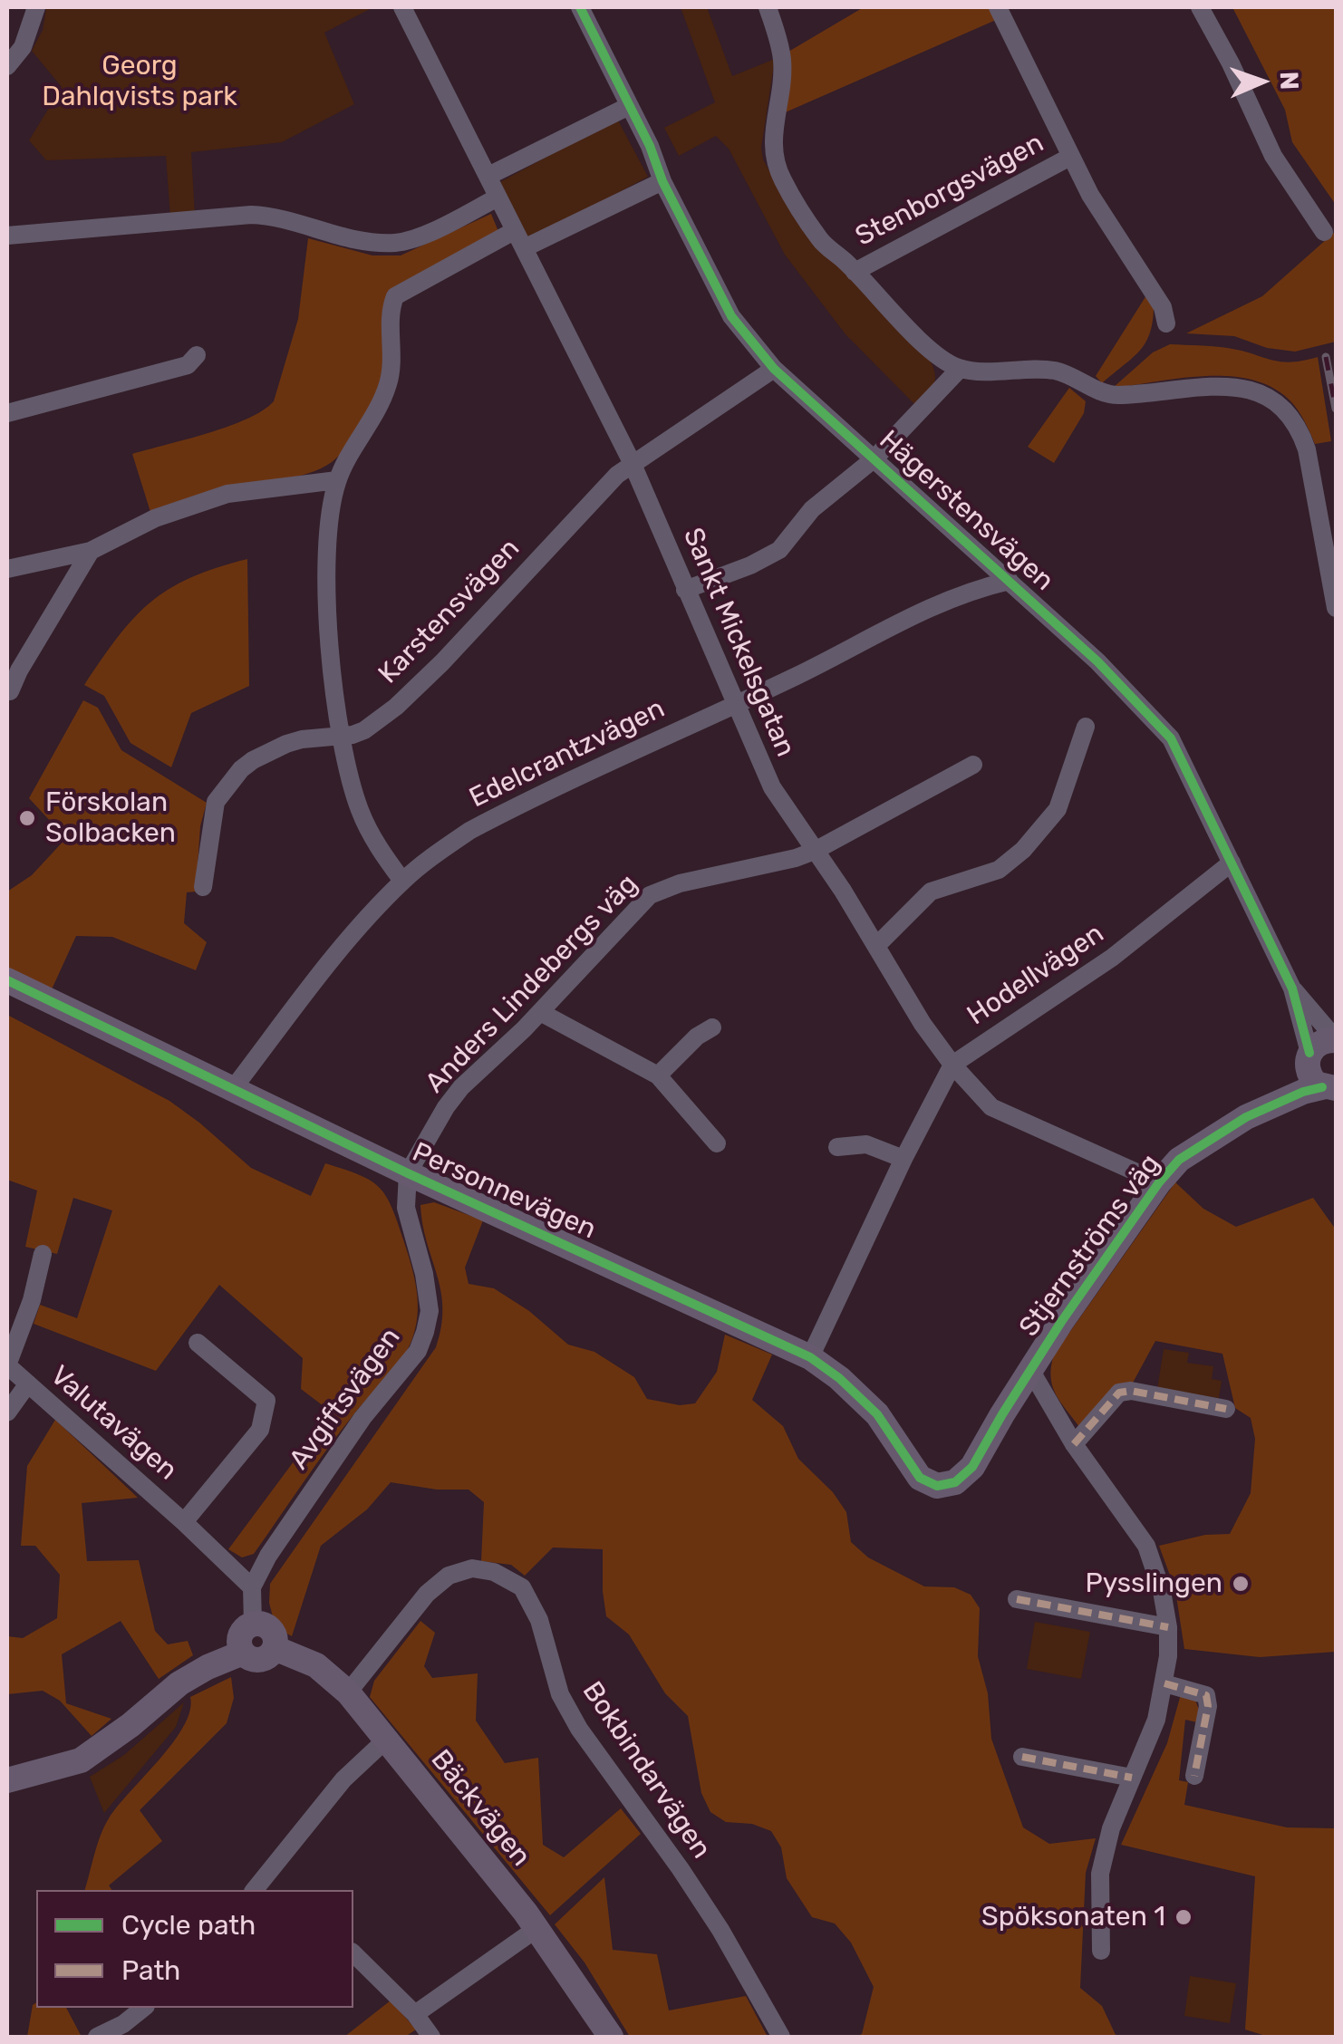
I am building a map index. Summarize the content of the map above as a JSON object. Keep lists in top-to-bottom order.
{
  "streets": {
    "street": [
      "Stenborgsvägen",
      "Hägerstensvägen",
      "Karstensvägen",
      "Sankt Mickelsgatan",
      "Edelcrantzvägen",
      "Hodellvägen",
      "Anders Lindebergs väg",
      "Personnevägen",
      "Stjernströms väg",
      "Avgiftsvägen",
      "Valutavägen",
      "Bokbindarvägen",
      "Bäckvägen"
    ]
  },
  "crossings": [
    ["Hägerstensvägen", "Karstensvägen"],
    ["Hägerstensvägen", "Edelcrantzvägen"],
    ["Hägerstensvägen", "Hodellvägen"],
    ["Hägerstensvägen", "Stjernströms väg"],
    ["Karstensvägen", "Sankt Mickelsgatan"],
    ["Sankt Mickelsgatan", "Edelcrantzvägen"],
    ["Sankt Mickelsgatan", "Hodellvägen"],
    ["Sankt Mickelsgatan", "Anders Lindebergs väg"],
    ["Sankt Mickelsgatan", "Stjernströms väg"],
    ["Edelcrantzvägen", "Personnevägen"],
    ["Hodellvägen", "Personnevägen"],
    ["Anders Lindebergs väg", "Personnevägen"],
    ["Anders Lindebergs väg", "Avgiftsvägen"],
    ["Personnevägen", "Stjernströms väg"],
    ["Personnevägen", "Avgiftsvägen"],
    ["Avgiftsvägen", "Valutavägen"],
    ["Bokbindarvägen", "Bäckvägen"]
  ],
  "parks": ["Georg Dahlqvists park"],
  "places": ["Förskolan Solbacken", "Pysslingen", "Spöksonaten 1"],
  "legend": ["Cycle path", "Path"],
  "north": "right"
}
